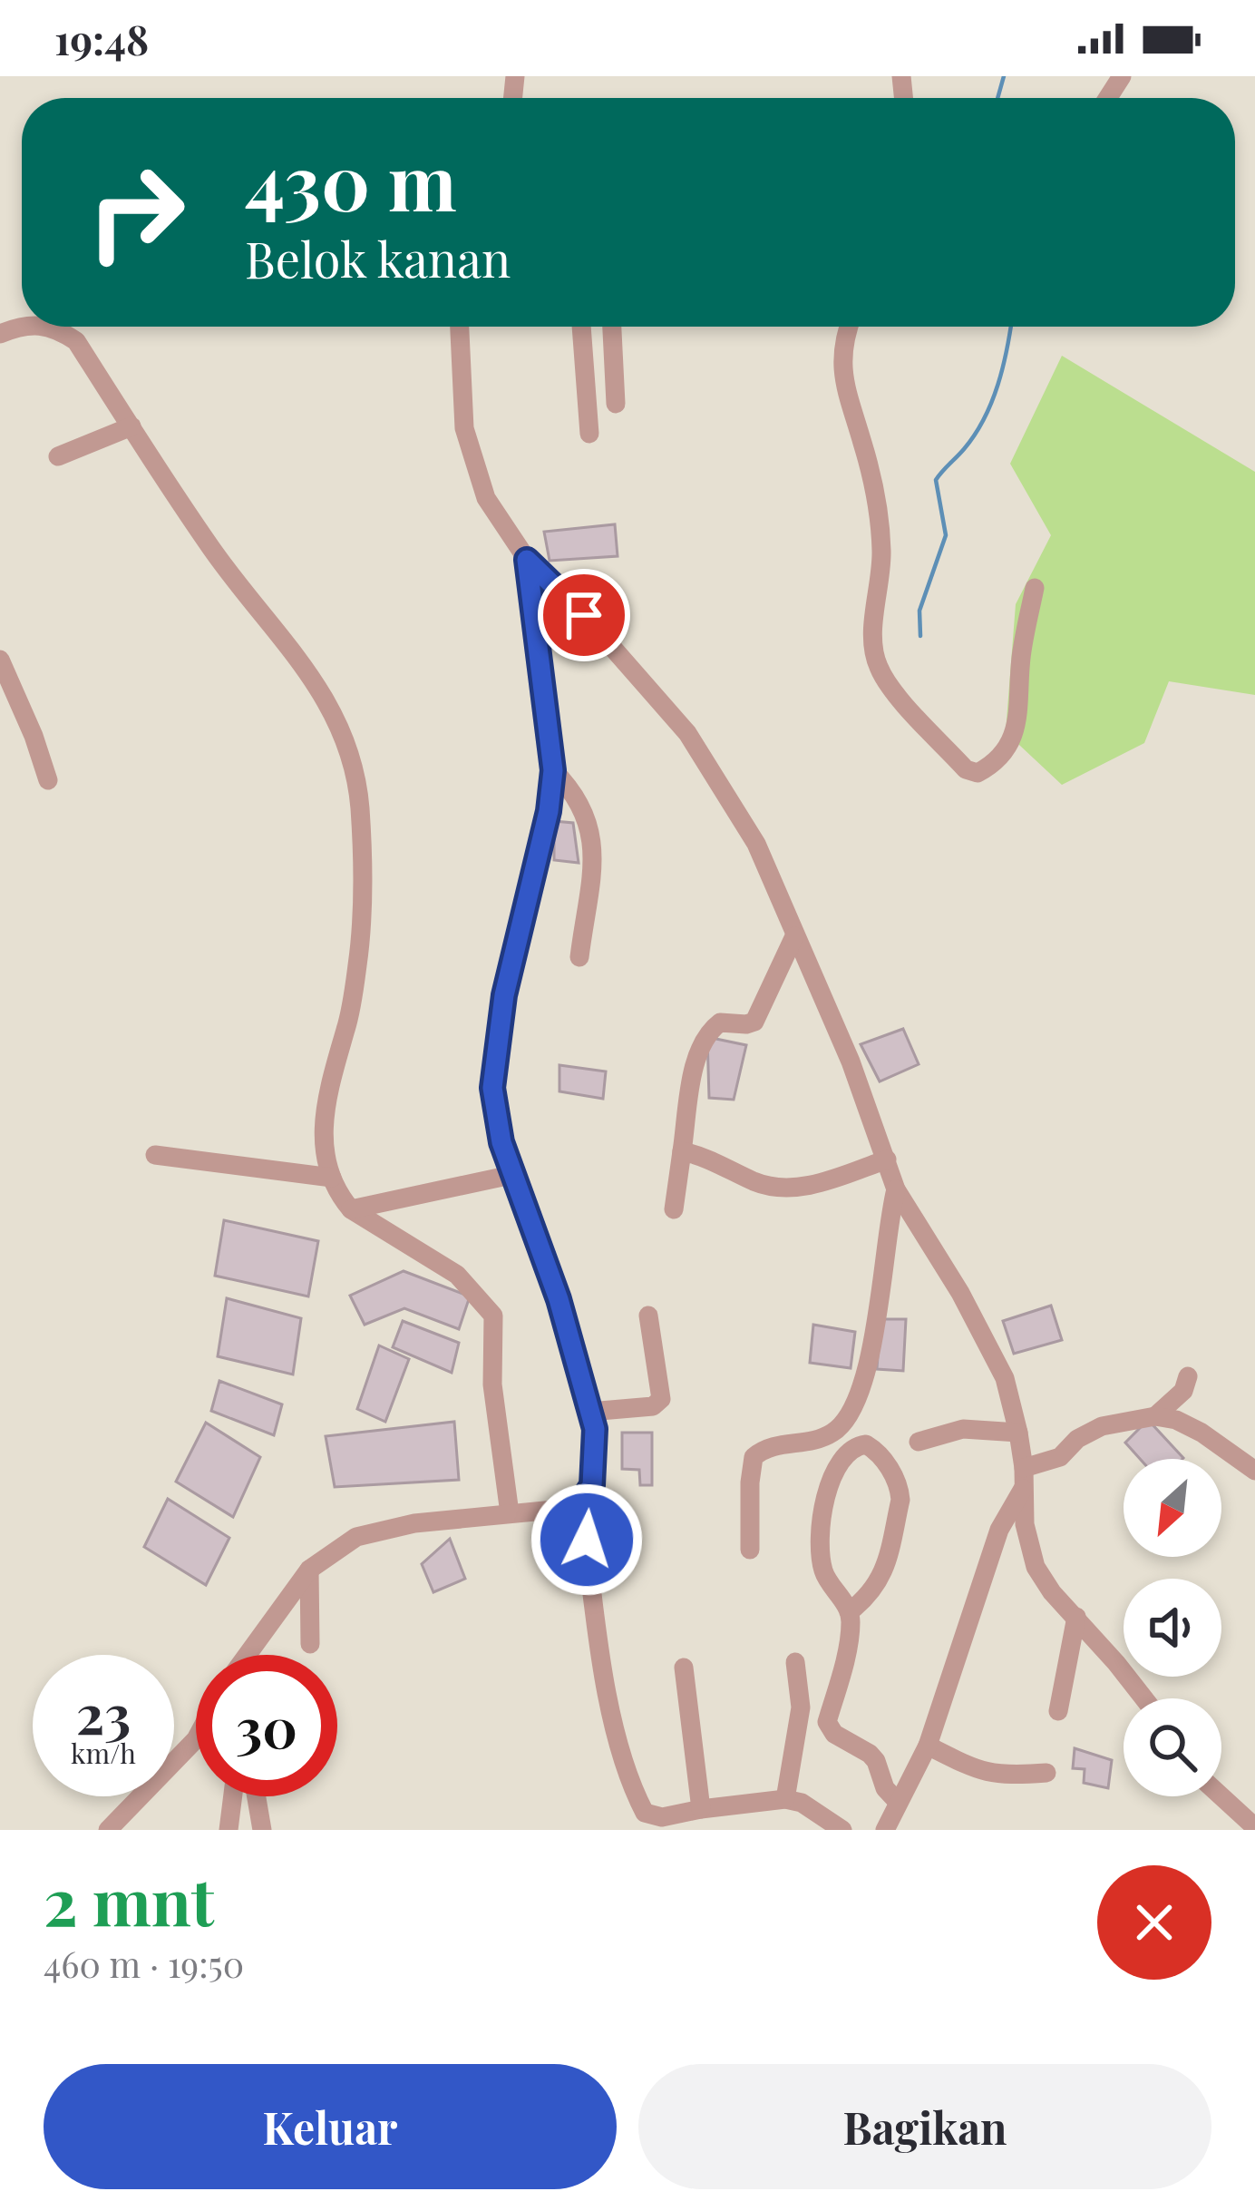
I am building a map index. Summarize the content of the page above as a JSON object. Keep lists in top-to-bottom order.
{
  "north": "bottom left",
  "page": {
    "status": "19:48",
    "turn": ["430 m", "Belok kanan"],
    "speed": "23 km/h",
    "limit": "30",
    "heading": ["2 mnt", "460 m · 19:50"],
    "buttons": ["Keluar", "Bagikan"]
  }
}
